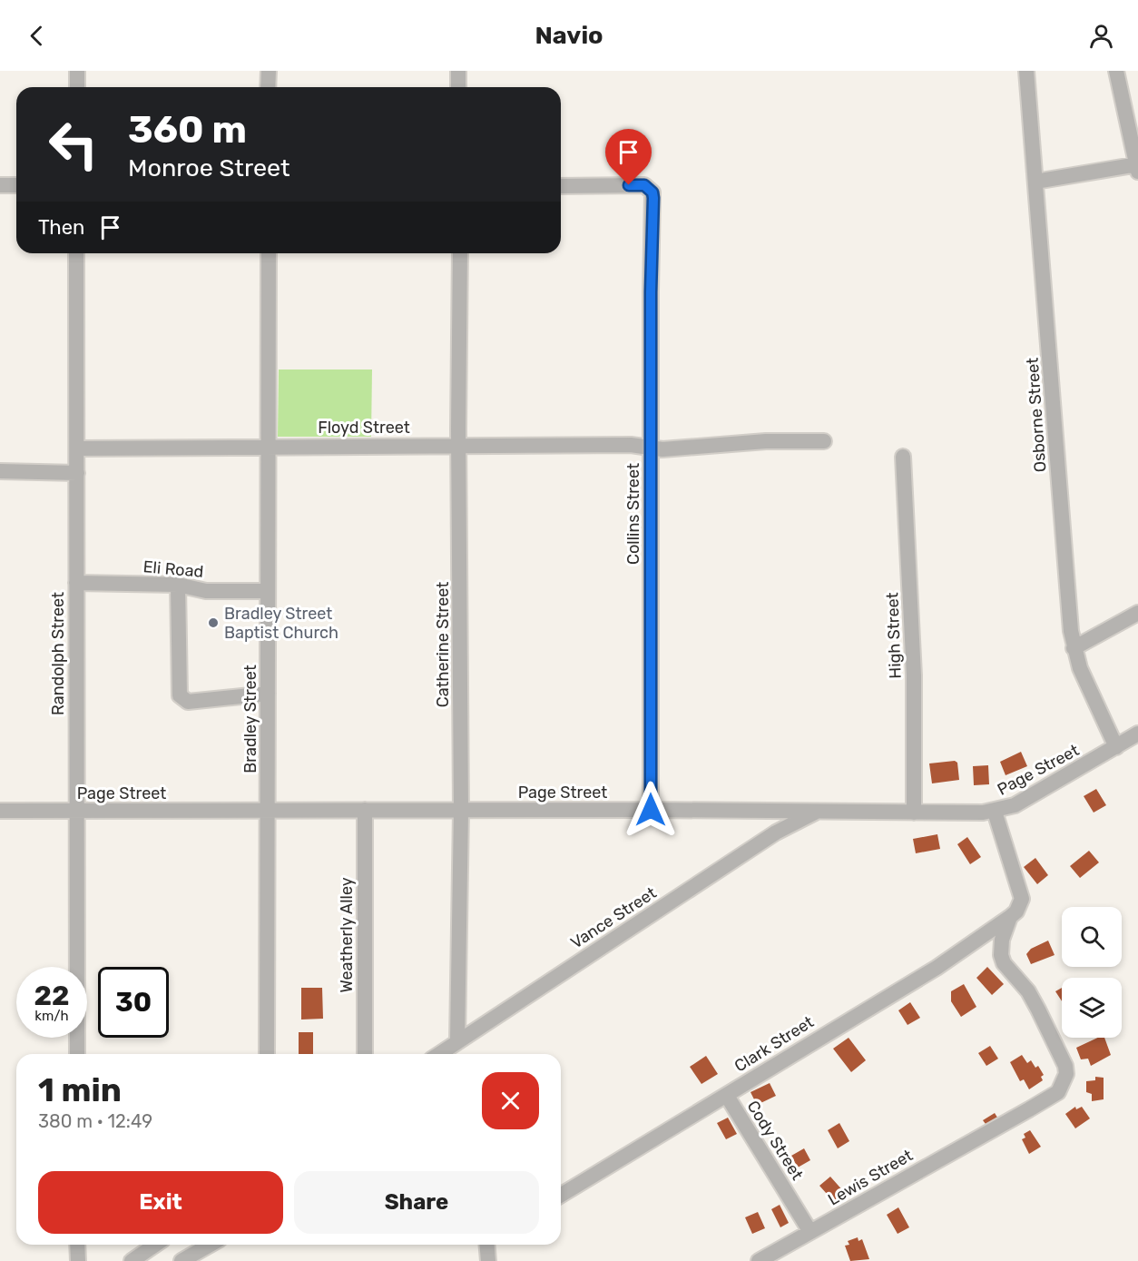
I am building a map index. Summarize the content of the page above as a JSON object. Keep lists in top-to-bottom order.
{
  "streets": {
    "street": [
      "Osborne Street",
      "Floyd Street",
      "Collins Street",
      "Eli Road",
      "High Street",
      "Catherine Street",
      "Randolph Street",
      "Bradley Street",
      "Page Street",
      "Vance Street",
      "Weatherly Alley",
      "Clark Street",
      "Cody Street",
      "Lewis Street"
    ]
  },
  "crossings": [
    ["Osborne Street", "Page Street"],
    ["Floyd Street", "Collins Street"],
    ["Floyd Street", "Catherine Street"],
    ["Floyd Street", "Randolph Street"],
    ["Floyd Street", "Bradley Street"],
    ["Collins Street", "Page Street"],
    ["Eli Road", "Randolph Street"],
    ["Eli Road", "Bradley Street"],
    ["High Street", "Page Street"],
    ["Catherine Street", "Page Street"],
    ["Catherine Street", "Vance Street"],
    ["Randolph Street", "Page Street"],
    ["Bradley Street", "Page Street"],
    ["Page Street", "Vance Street"],
    ["Page Street", "Weatherly Alley"],
    ["Page Street", "Lewis Street"],
    ["Clark Street", "Cody Street"],
    ["Clark Street", "Lewis Street"],
    ["Cody Street", "Lewis Street"]
  ],
  "places": ["Bradley Street Baptist Church"],
  "page": {
    "header": "Navio",
    "turn": ["360 m", "Monroe Street"],
    "then": "Then",
    "speed": "22 km/h",
    "limit": "30",
    "heading": ["1 min", "380 m · 12:49"],
    "buttons": ["Exit", "Share"]
  }
}
